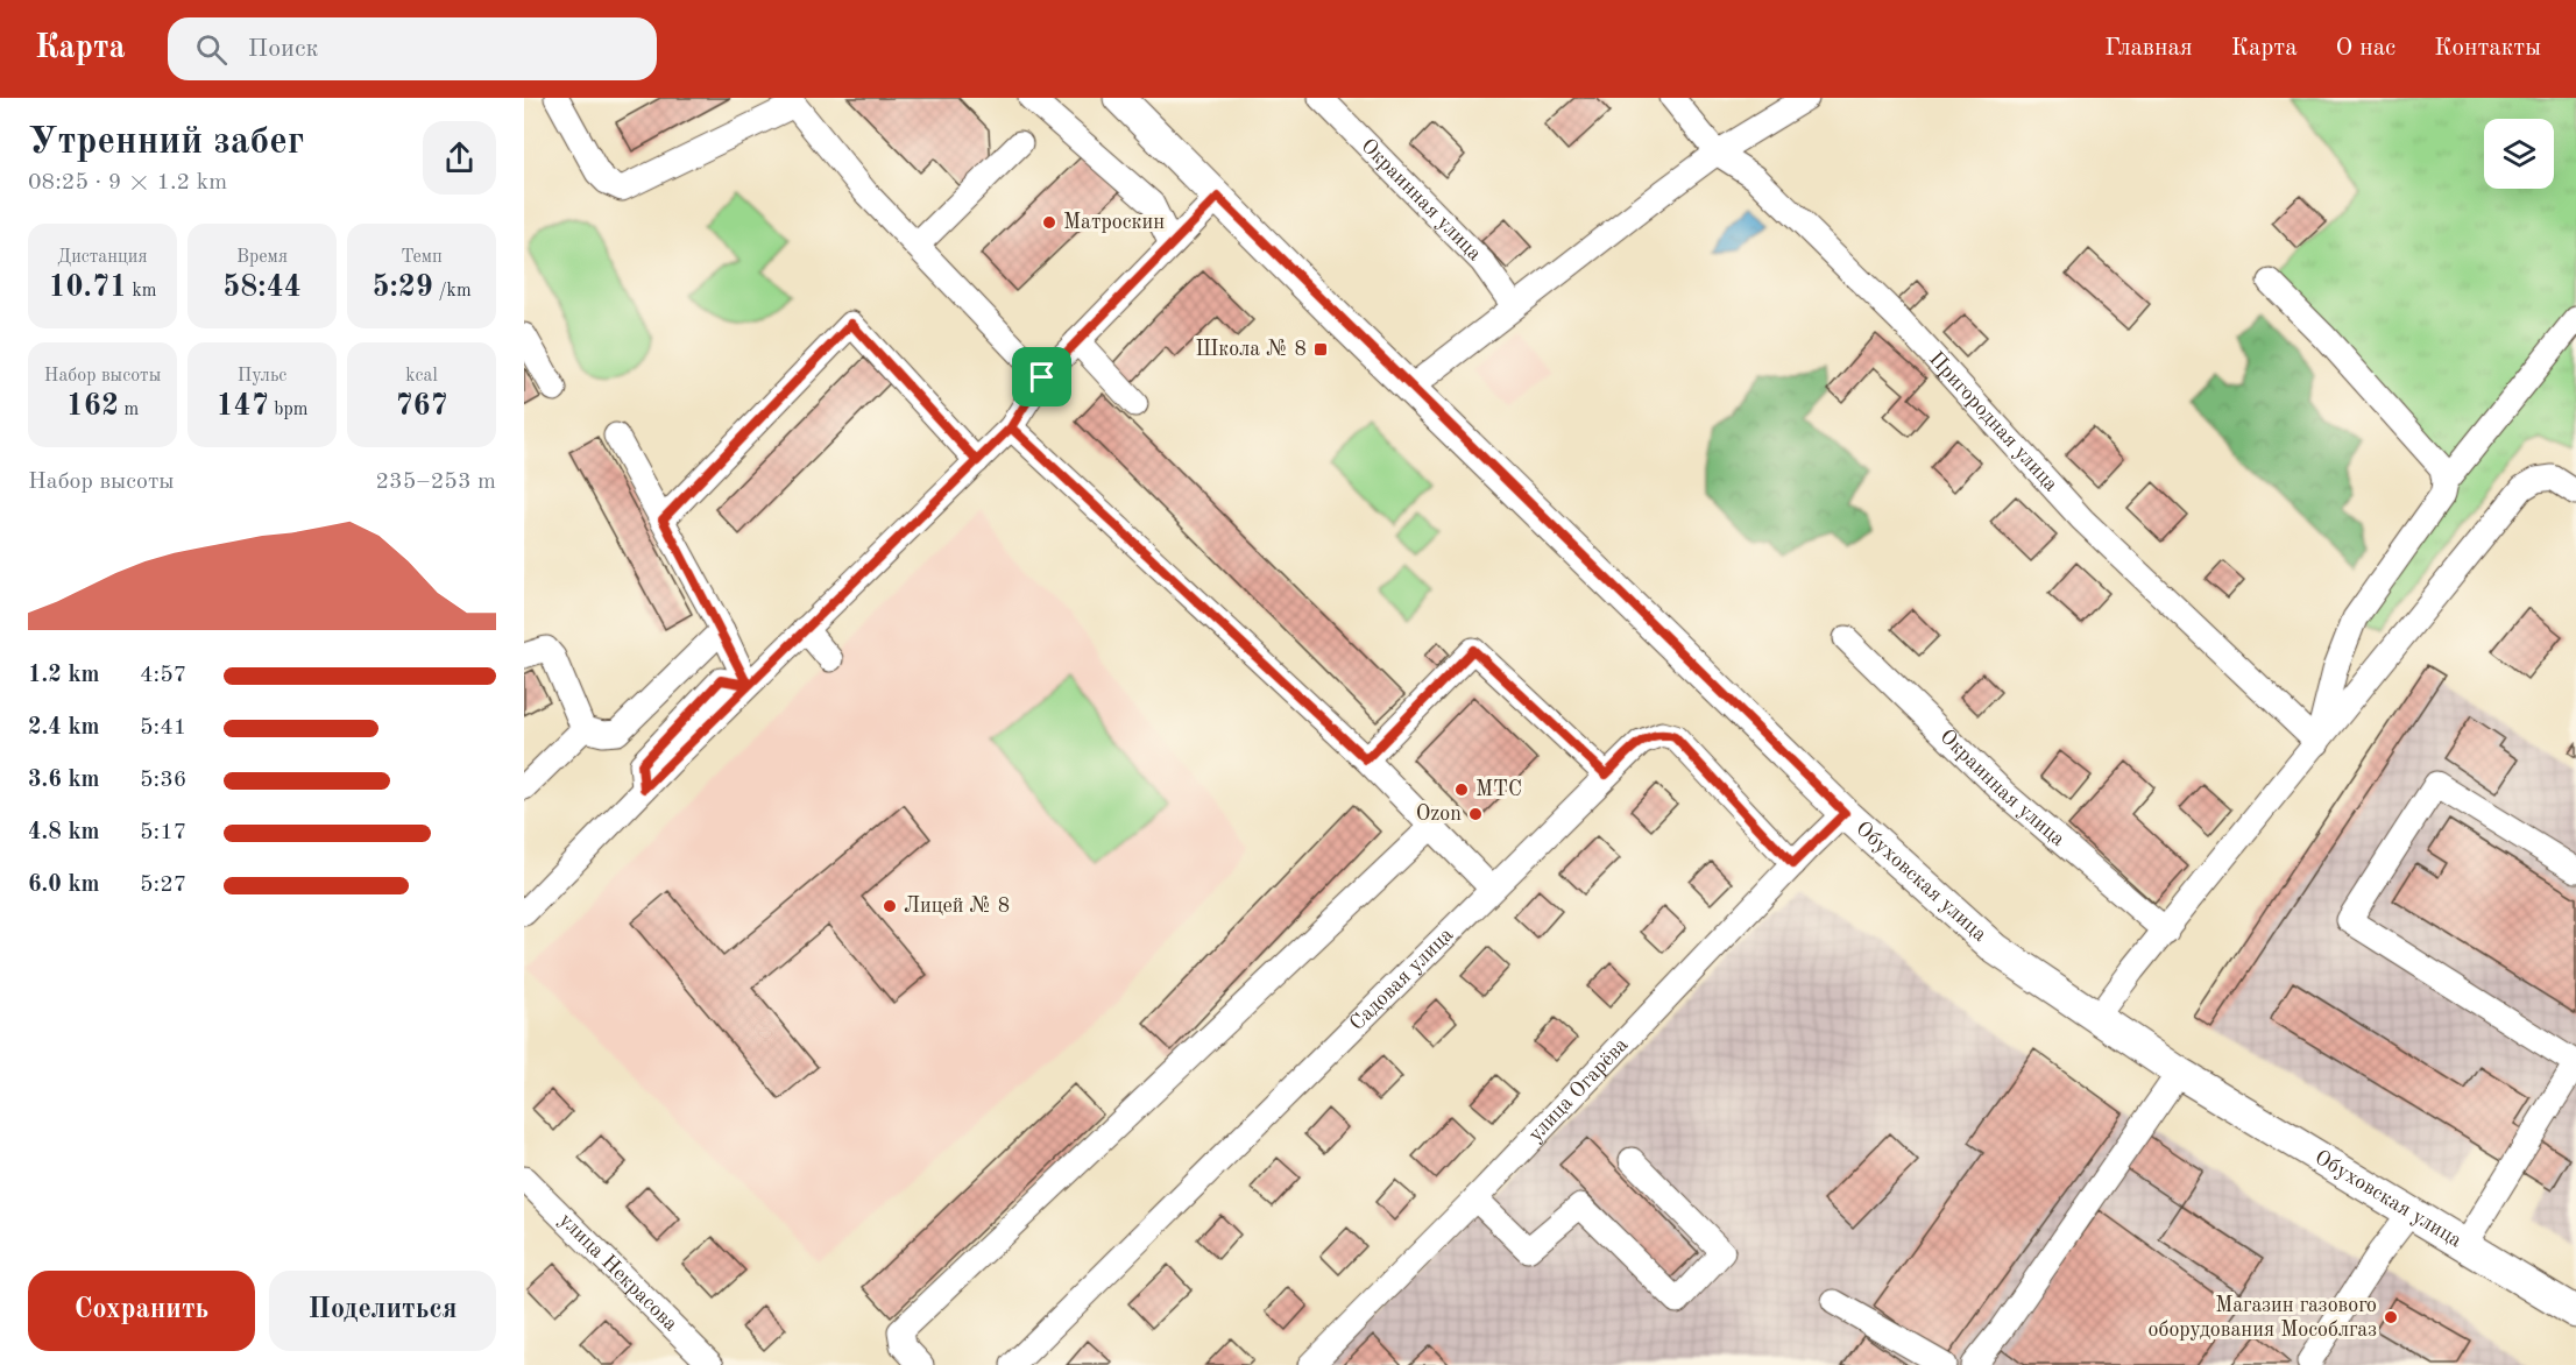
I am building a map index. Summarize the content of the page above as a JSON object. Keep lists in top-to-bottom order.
{
  "streets": {
    "main road": ["Обуховская улица"],
    "street": [
      "Окраинная улица",
      "Пригородная улица",
      "Садовая улица",
      "улица Огарёва",
      "улица Некрасова"
    ]
  },
  "crossings": [
    ["Обуховская улица", "улица Огарёва"],
    ["Садовая улица", "улица Огарёва"]
  ],
  "places": {
    "other": [
      "Матроскин",
      "МТС",
      "Ozon",
      "Лицей № 8",
      "Магазин газового оборудования Мособлгаз"
    ],
    "transit": ["Школа № 8"]
  },
  "page": {
    "header": "Карта",
    "search": "Поиск",
    "nav": [
      "Главная",
      "Карта",
      "О нас",
      "Контакты"
    ],
    "heading": ["Утренний забег", "08:25 · 9 × 1.2 km"],
    "stats": [
      ["Дистанция", "10.71 km"],
      ["Время", "58:44"],
      ["Темп", "5:29 /km"],
      ["Набор высоты", "162 m"],
      ["Пульс", "147 bpm"],
      ["kcal", "767"]
    ],
    "chart": ["Набор высоты", "235–253 m"],
    "list": [
      {
        "name": "1.2 km",
        "note": "4:57"
      },
      {
        "name": "2.4 km",
        "note": "5:41"
      },
      {
        "name": "3.6 km",
        "note": "5:36"
      },
      {
        "name": "4.8 km",
        "note": "5:17"
      },
      {
        "name": "6.0 km",
        "note": "5:27"
      }
    ],
    "buttons": ["Сохранить", "Поделиться"]
  }
}
